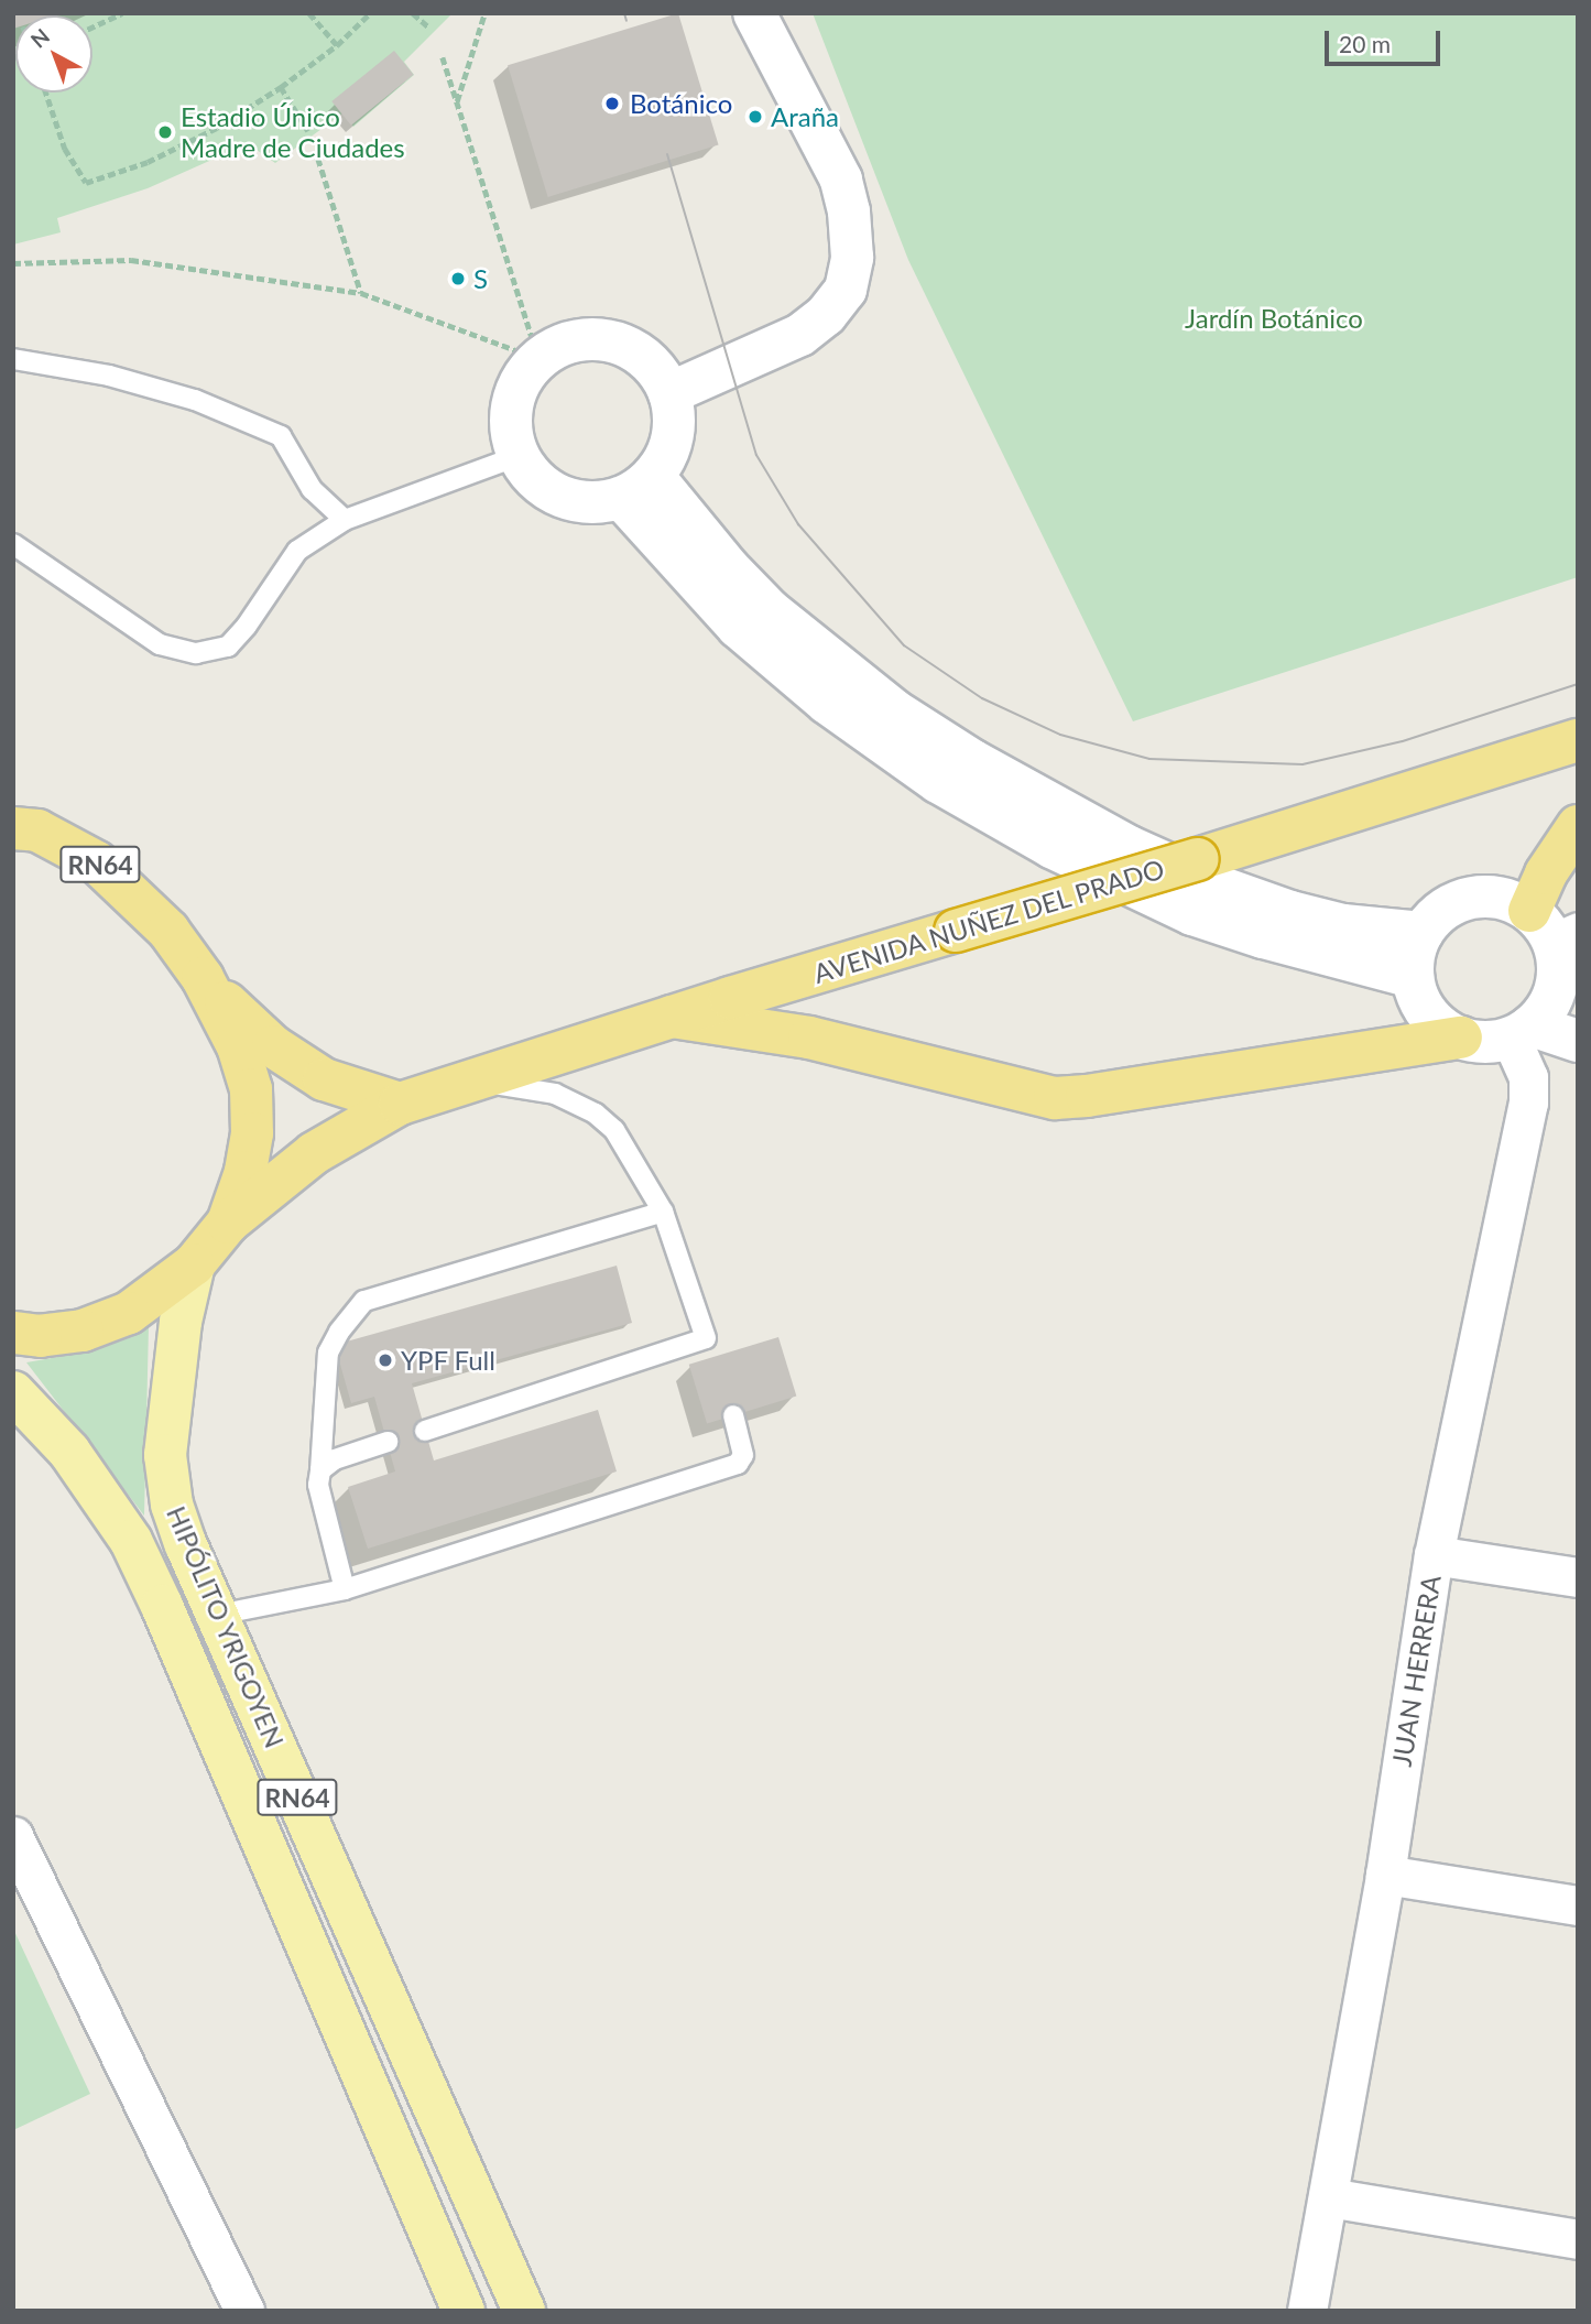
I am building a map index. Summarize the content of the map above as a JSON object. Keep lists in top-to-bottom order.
{
  "streets": {
    "highway": ["RN64", "AVENIDA NUÑEZ DEL PRADO"],
    "main road": ["HIPÓLITO YRIGOYEN"],
    "street": ["JUAN HERRERA"]
  },
  "crossings": [
    ["RN64", "AVENIDA NUÑEZ DEL PRADO"],
    ["RN64", "HIPÓLITO YRIGOYEN"]
  ],
  "parks": ["Jardín Botánico"],
  "places": [
    "Botánico",
    "Araña",
    "Estadio Único Madre de Ciudades",
    "S",
    "YPF Full"
  ],
  "scale_bar": "20 m",
  "north": "top left"
}
